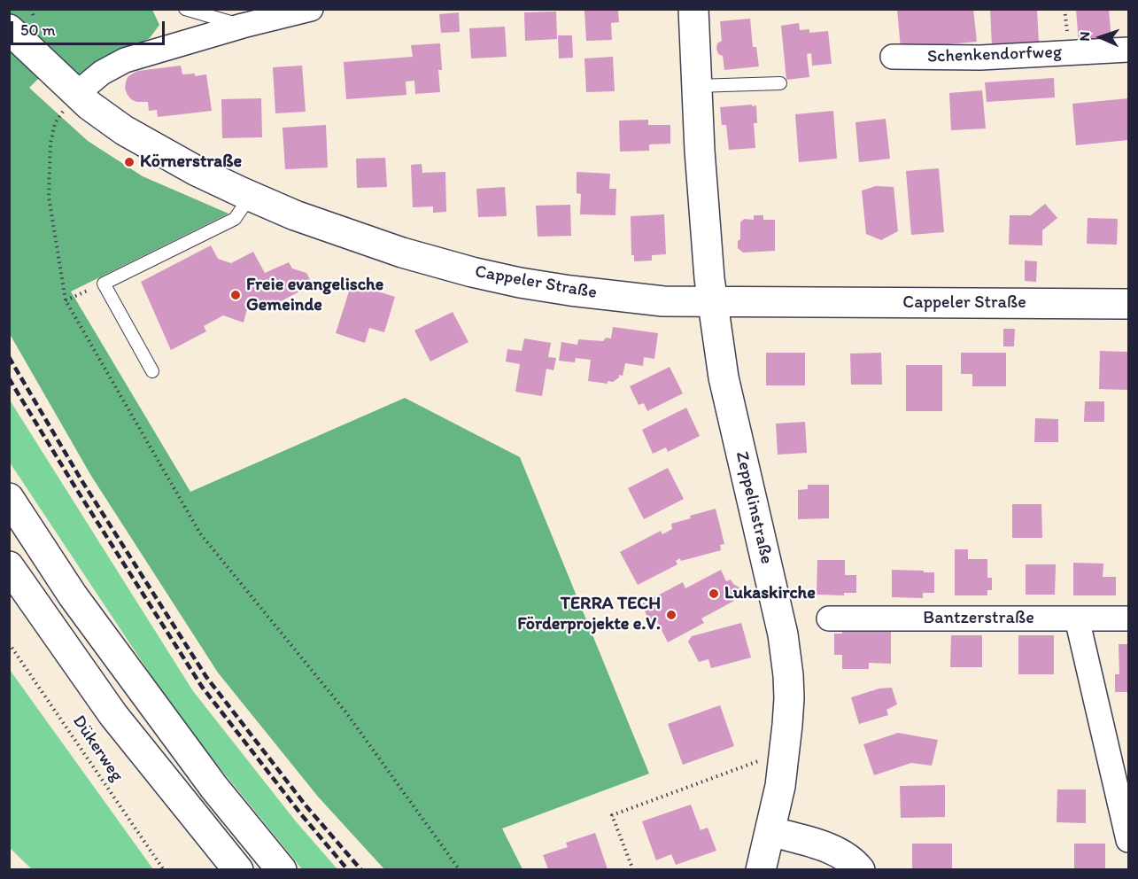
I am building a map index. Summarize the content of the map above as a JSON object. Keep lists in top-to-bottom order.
{
  "streets": {
    "main road": ["Cappeler Straße", "Zeppelinstraße"],
    "street": ["Schenkendorfweg", "Bantzerstraße"],
    "path": ["Dükerweg"]
  },
  "crossings": [
    ["Cappeler Straße", "Zeppelinstraße"]
  ],
  "places": [
    "Körnerstraße",
    "Freie evangelische Gemeinde",
    "Lukaskirche",
    "TERRA TECH Förderprojekte e.V."
  ],
  "scale_bar": "50 m",
  "north": "left"
}
